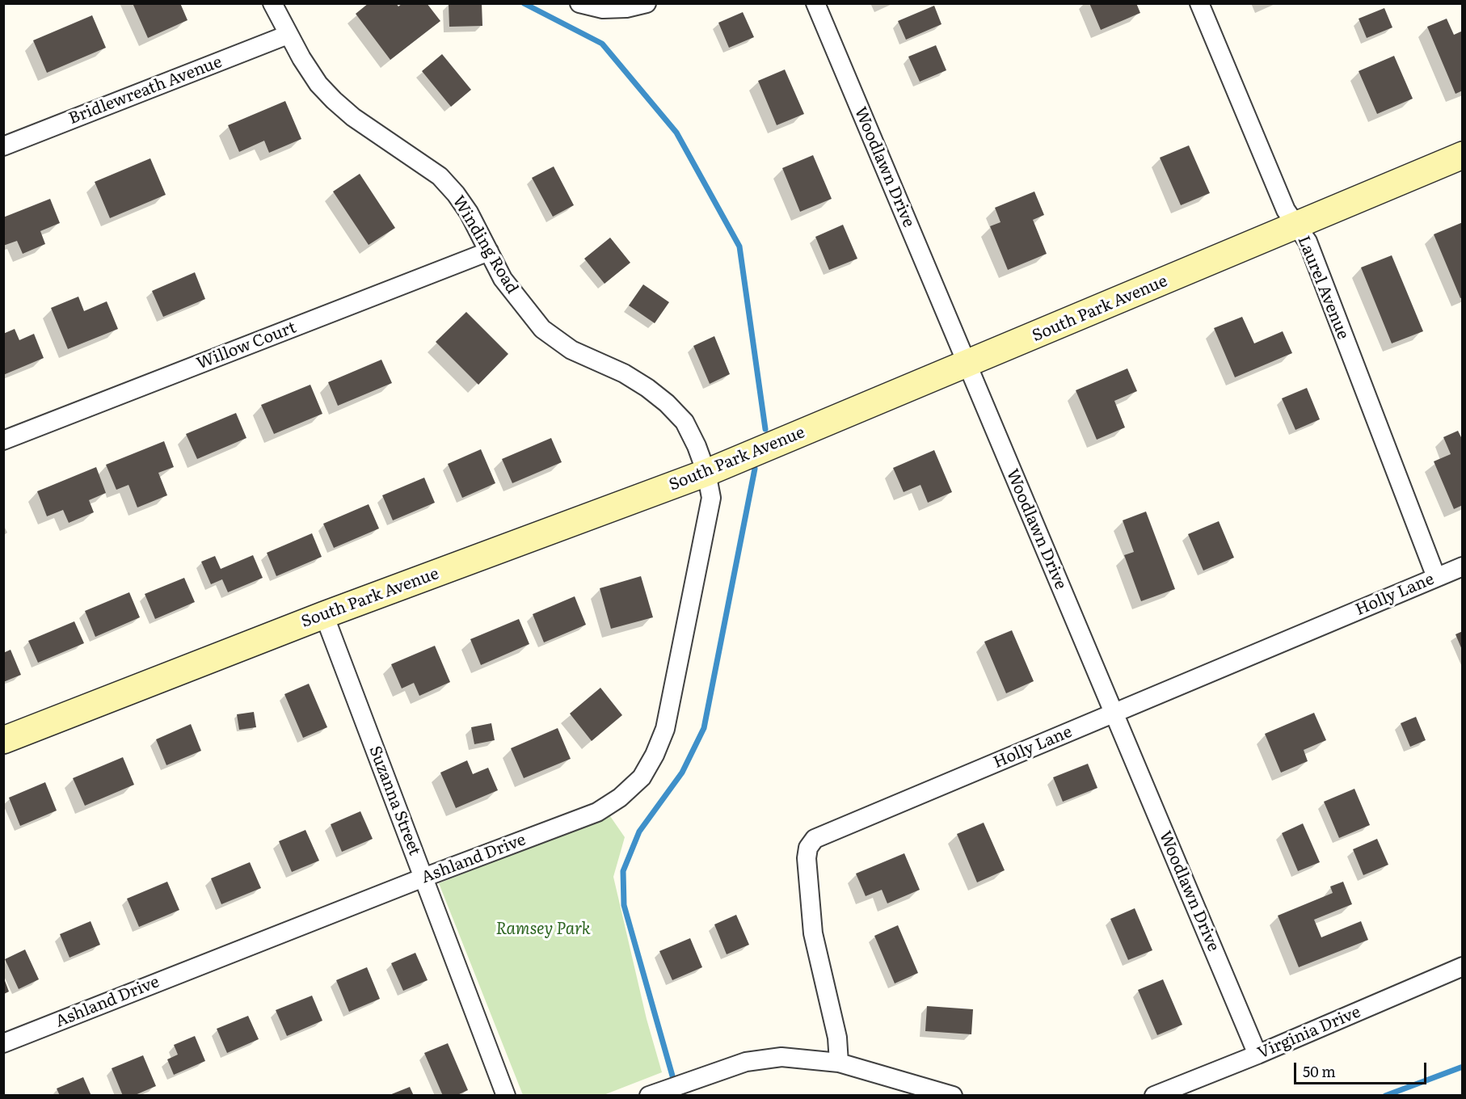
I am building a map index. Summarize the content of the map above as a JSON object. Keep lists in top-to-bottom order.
{
  "streets": {
    "street": [
      "Bridlewreath Avenue",
      "Woodlawn Drive",
      "Winding Road",
      "Laurel Avenue",
      "South Park Avenue",
      "Willow Court",
      "Holly Lane",
      "Suzanna Street",
      "Ashland Drive",
      "Virginia Drive"
    ]
  },
  "crossings": [
    ["Bridlewreath Avenue", "Winding Road"],
    ["Woodlawn Drive", "South Park Avenue"],
    ["Woodlawn Drive", "Holly Lane"],
    ["Woodlawn Drive", "Virginia Drive"],
    ["Winding Road", "South Park Avenue"],
    ["Winding Road", "Willow Court"],
    ["Winding Road", "Ashland Drive"],
    ["Laurel Avenue", "South Park Avenue"],
    ["Laurel Avenue", "Holly Lane"],
    ["South Park Avenue", "Suzanna Street"],
    ["South Park Avenue", "Ashland Drive"],
    ["Suzanna Street", "Ashland Drive"]
  ],
  "parks": ["Ramsey Park"],
  "scale_bar": "50 m"
}
